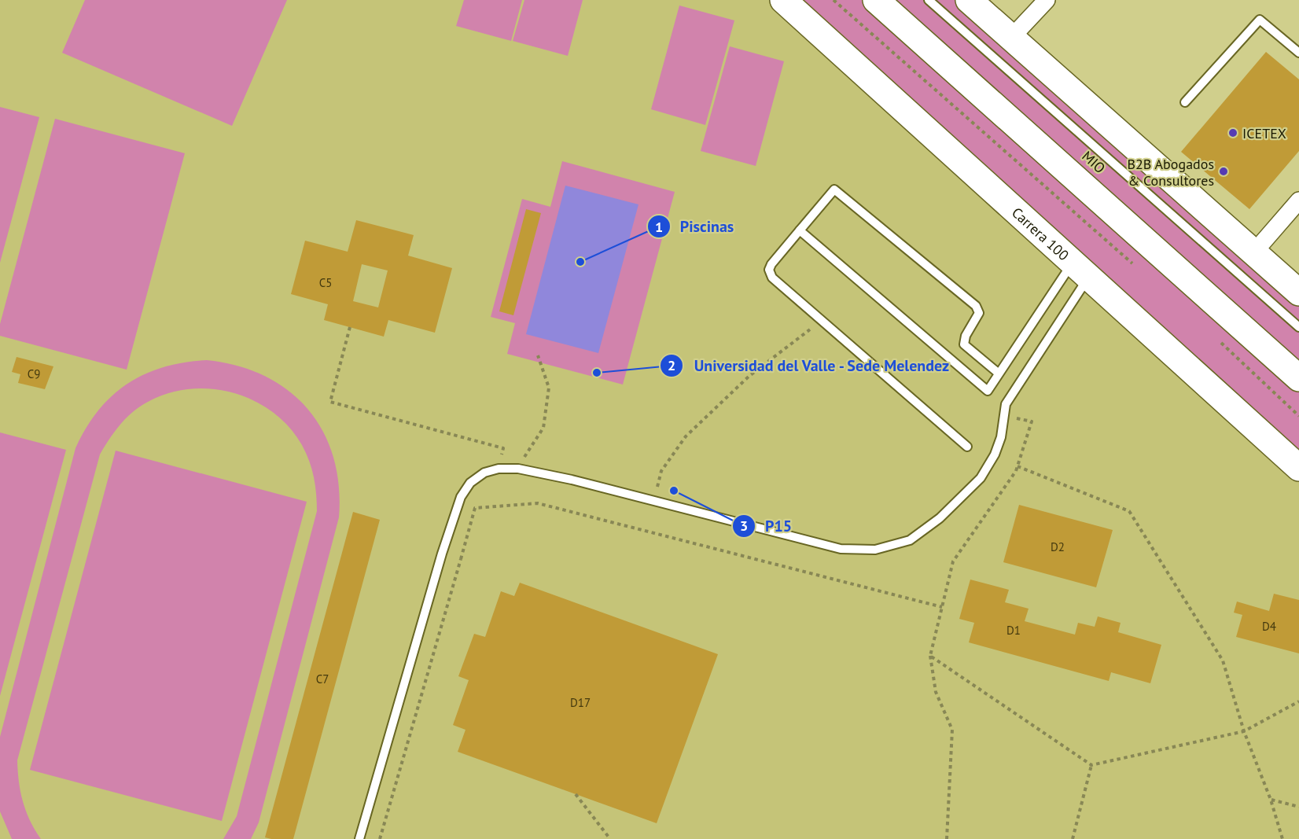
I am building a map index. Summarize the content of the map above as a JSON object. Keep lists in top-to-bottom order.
{
  "streets": {
    "main road": ["Carrera 100"],
    "lane": ["MIO"]
  },
  "places": [
    "ICETEX",
    "B2B Abogados & Consultores",
    "Piscinas",
    "Universidad del Valle - Sede Melendez",
    "P15"
  ],
  "house_numbers": [
    "C5",
    "C9",
    "D2",
    "D4",
    "D1",
    "C7",
    "D17"
  ]
}
